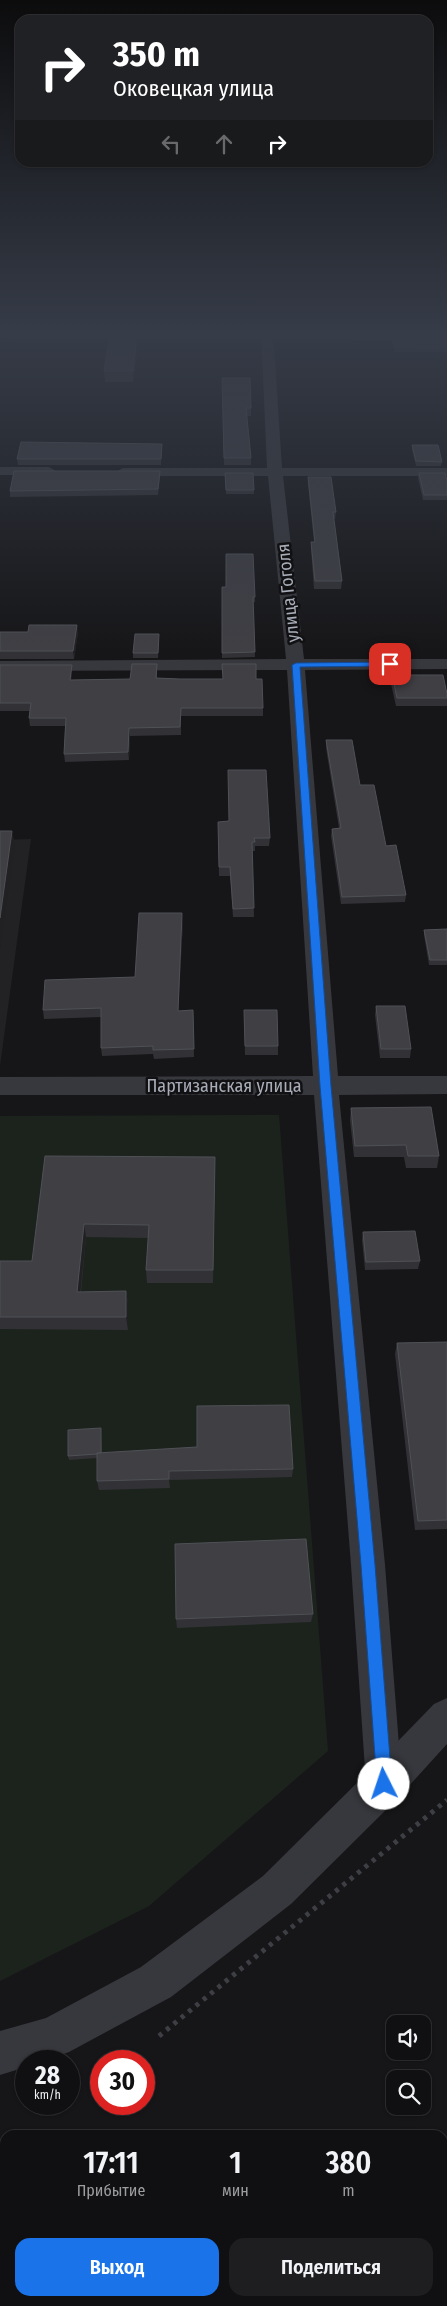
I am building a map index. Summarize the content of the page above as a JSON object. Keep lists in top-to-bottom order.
{
  "streets": {
    "street": ["улица Гоголя", "Партизанская улица"]
  },
  "crossings": [
    ["улица Гоголя", "Партизанская улица"]
  ],
  "page": {
    "turn": ["350 m", "Оковецкая улица"],
    "speed": "28 km/h",
    "limit": "30",
    "eta": [
      "17:11",
      "Прибытие",
      "1",
      "мин",
      "380",
      "m"
    ],
    "buttons": ["Выход", "Поделиться"]
  }
}
